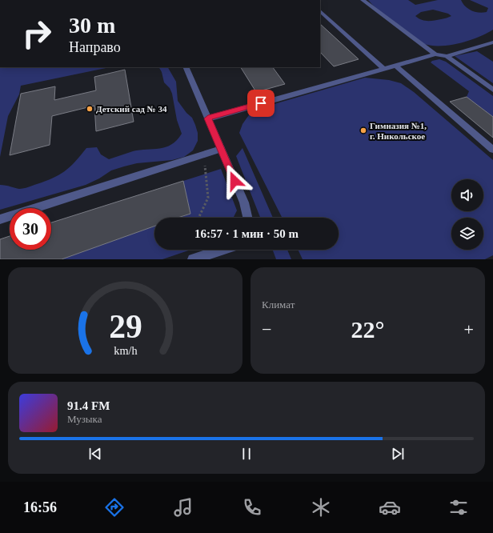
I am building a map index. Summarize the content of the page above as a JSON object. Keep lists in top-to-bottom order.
{
  "places": ["Детский сад № 34", "Гимназия №1, г. Никольское"],
  "page": {
    "turn": ["30 m", "Направо"],
    "limit": "30",
    "trip": "16:57 · 1 мин · 50 m",
    "tile": "Климат",
    "heat": ["−", "22°", "+"],
    "song": ["91.4 FM", "Музыка"],
    "tabs": "16:56",
    "gauge": ["29", "km/h"]
  }
}
